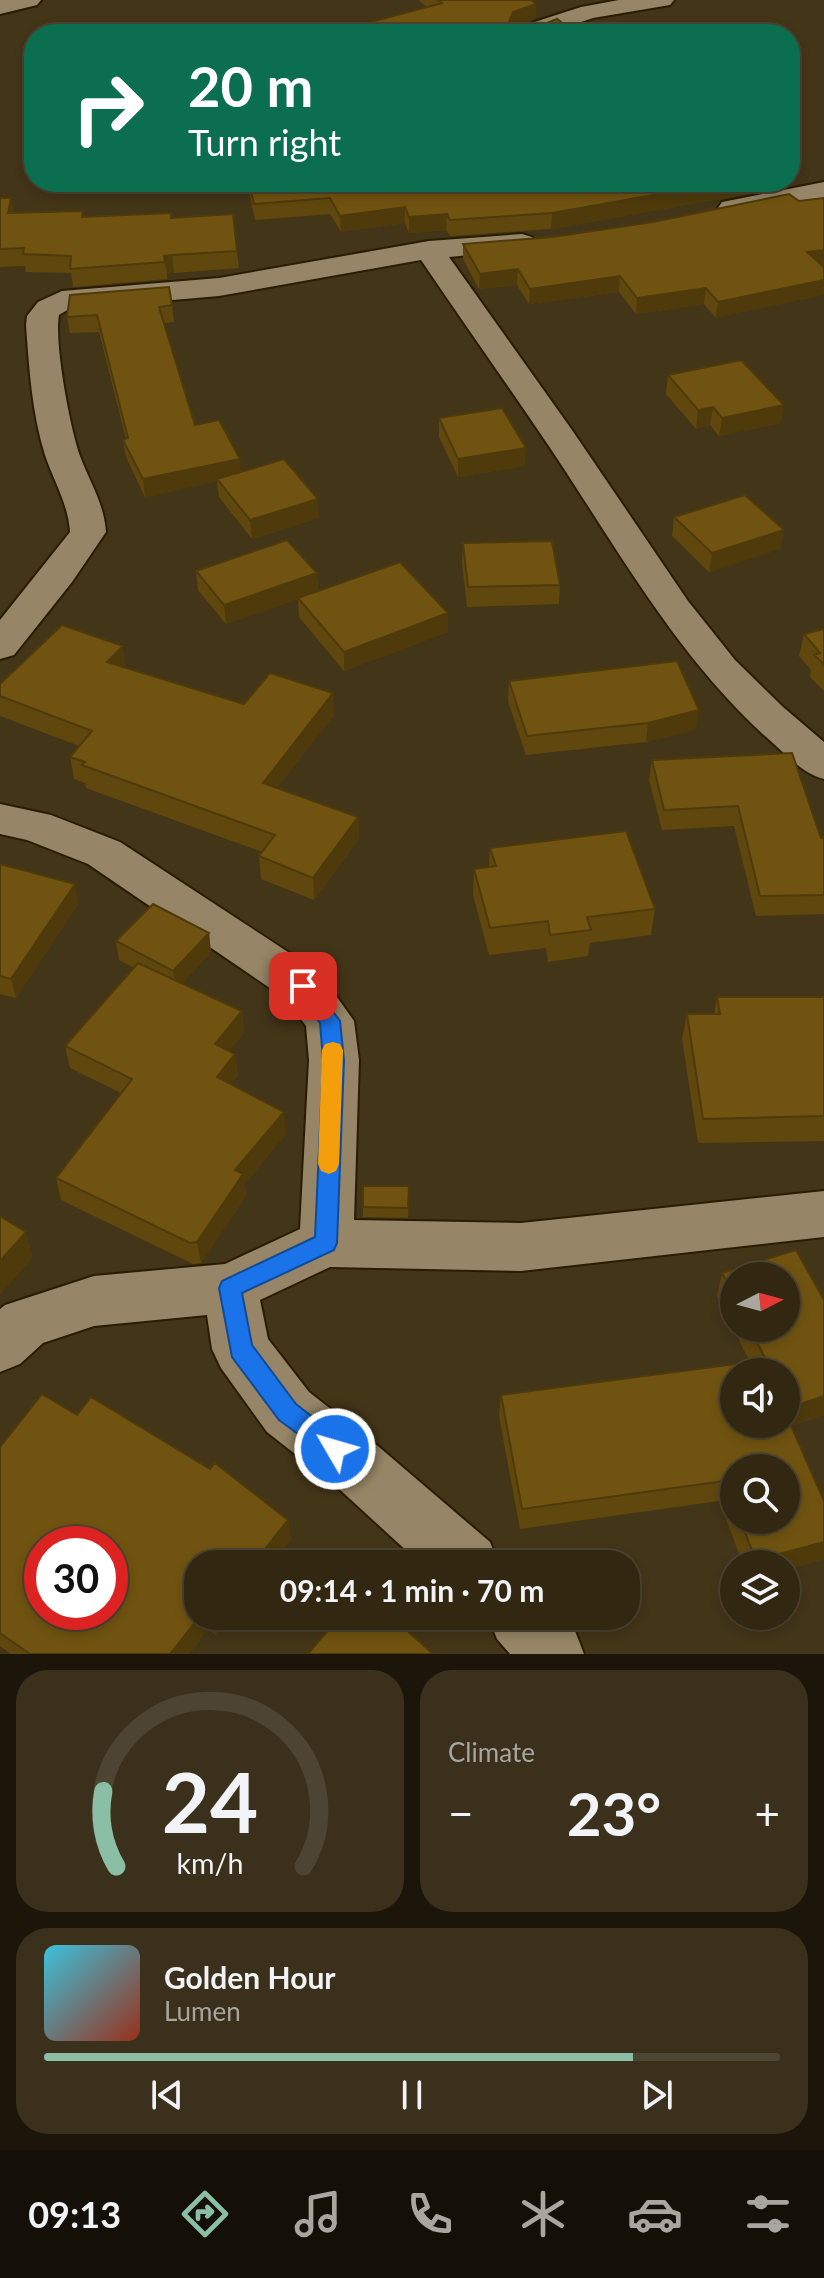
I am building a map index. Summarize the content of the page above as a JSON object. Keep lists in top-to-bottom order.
{
  "north": "right",
  "page": {
    "turn": ["20 m", "Turn right"],
    "limit": "30",
    "trip": "09:14 · 1 min · 70 m",
    "tile": "Climate",
    "heat": ["−", "23°", "+"],
    "song": ["Golden Hour", "Lumen"],
    "tabs": "09:13",
    "gauge": ["24", "km/h"]
  }
}
